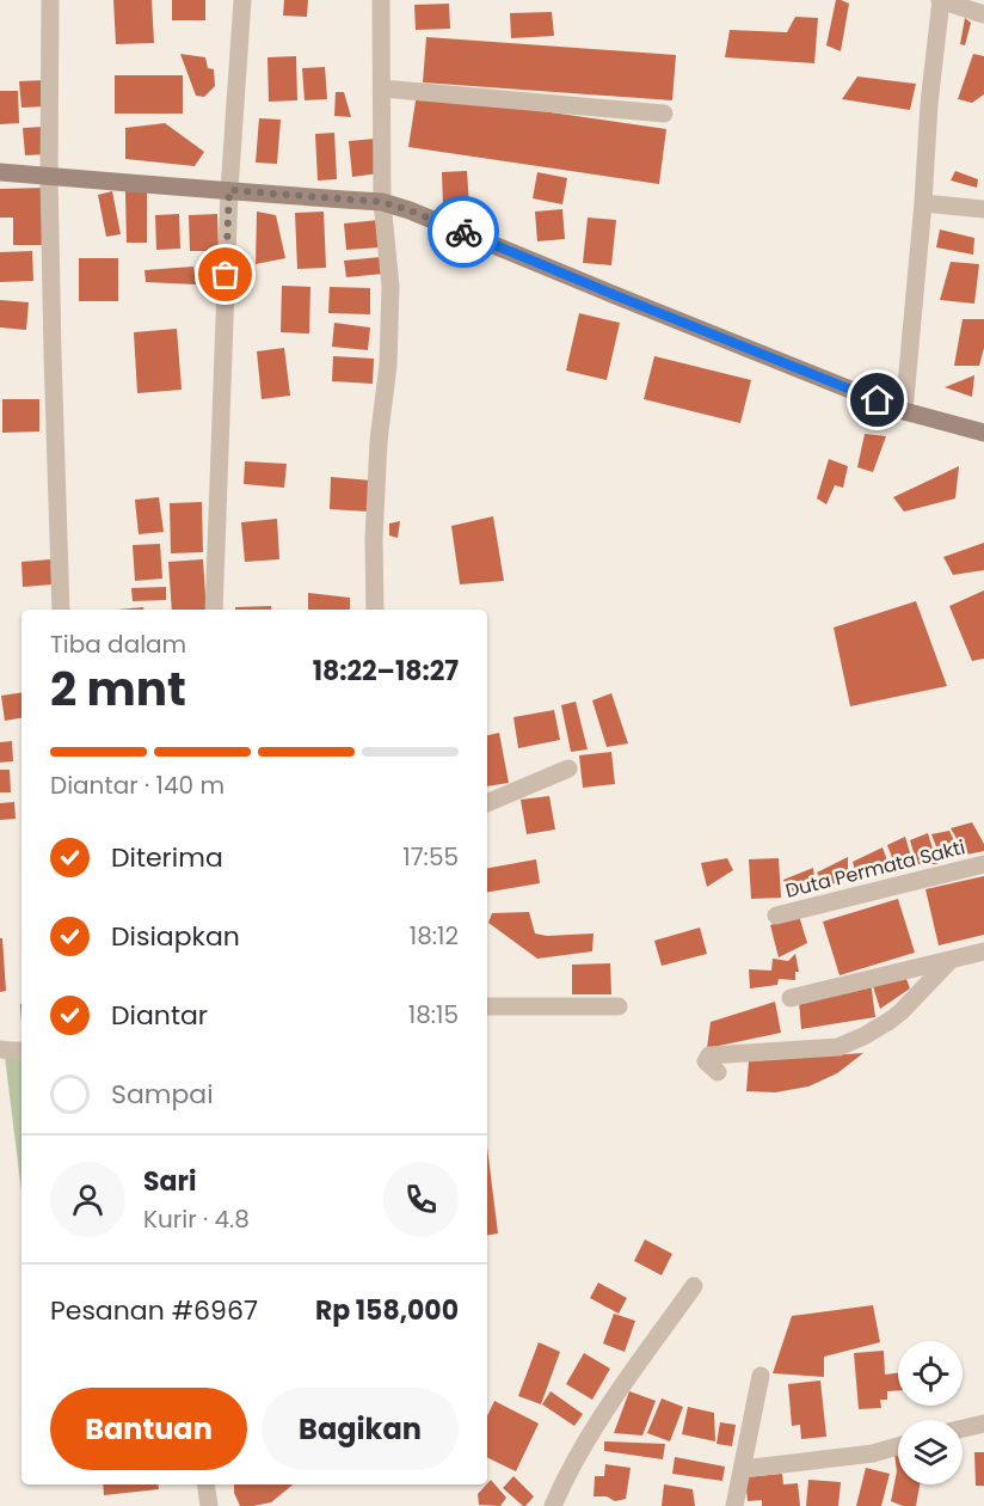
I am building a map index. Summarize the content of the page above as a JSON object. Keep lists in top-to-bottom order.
{
  "streets": {
    "street": ["Duta Permata Sakti"]
  },
  "page": {
    "heading": ["2 mnt", "Tiba dalam", "18:22–18:27"],
    "panel": [
      "Sari",
      "Kurir · 4.8",
      "Pesanan #6967",
      "Rp 158,000"
    ],
    "bar": "Diantar · 140 m",
    "list": [
      ["Diterima", "17:55"],
      ["Disiapkan", "18:12"],
      ["Diantar", "18:15"],
      "Sampai"
    ],
    "buttons": ["Bantuan", "Bagikan"]
  }
}
